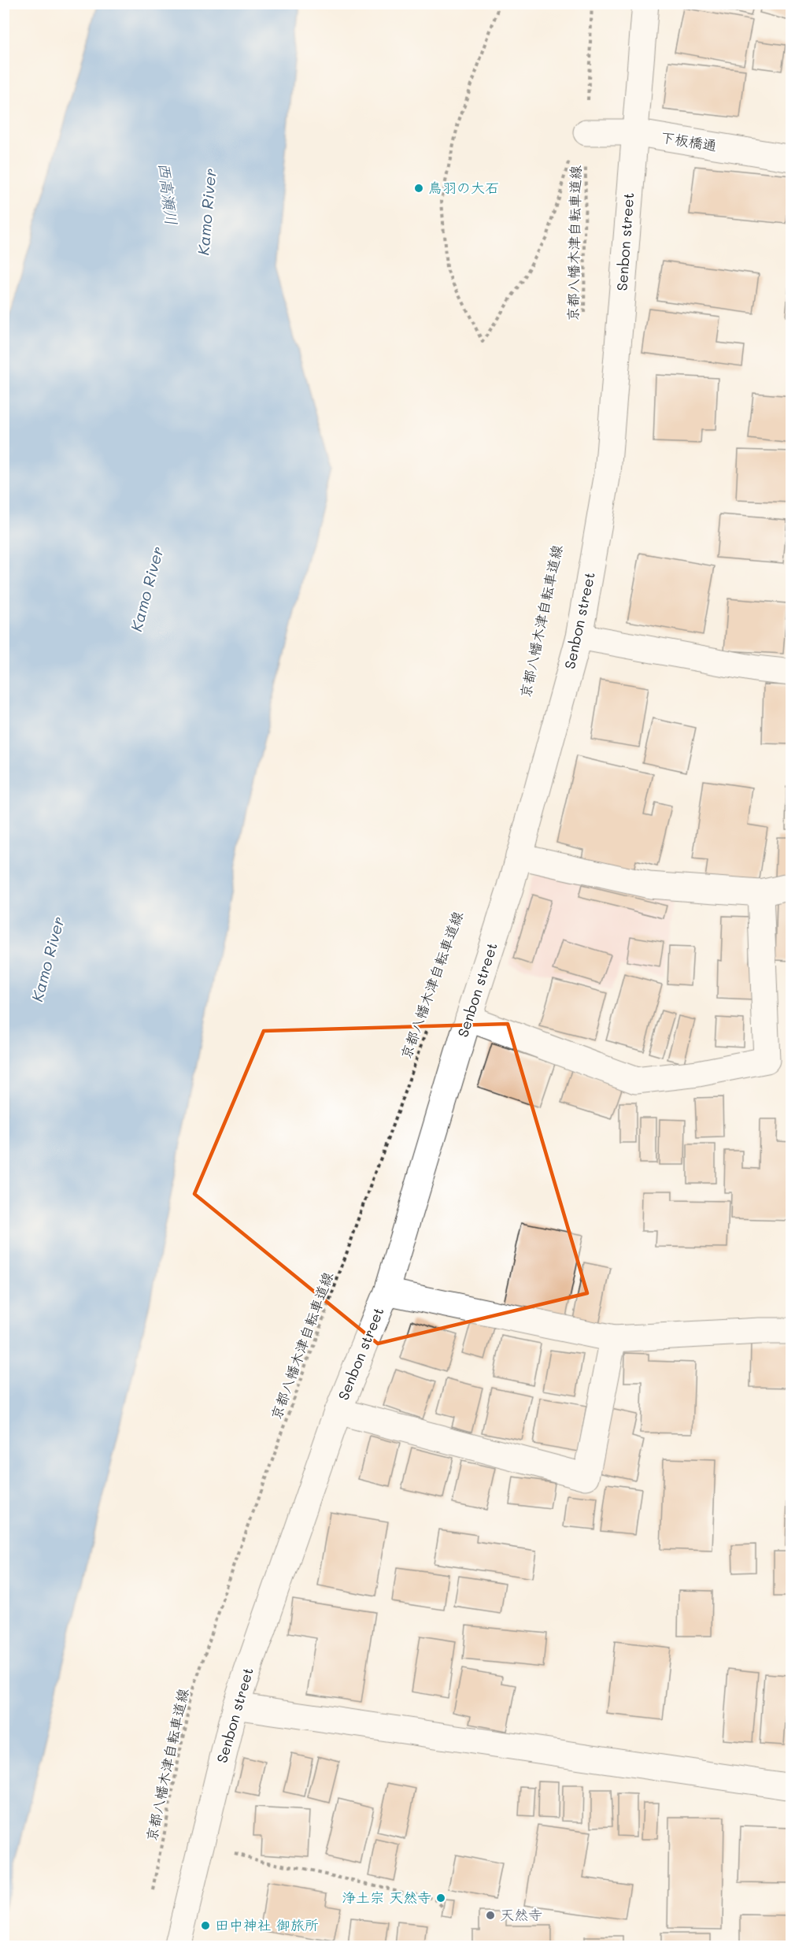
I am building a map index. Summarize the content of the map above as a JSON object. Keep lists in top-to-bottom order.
{
  "streets": {
    "street": ["下板橋通", "Senbon street"],
    "path": ["京都八幡木津自転車道線"]
  },
  "crossings": [
    ["下板橋通", "Senbon street"],
    ["下板橋通", "京都八幡木津自転車道線"]
  ],
  "water": ["西高瀬川", "Kamo River"],
  "places": [
    "鳥羽の大石",
    "浄土宗 天然寺",
    "天然寺",
    "田中神社 御旅所"
  ]
}
